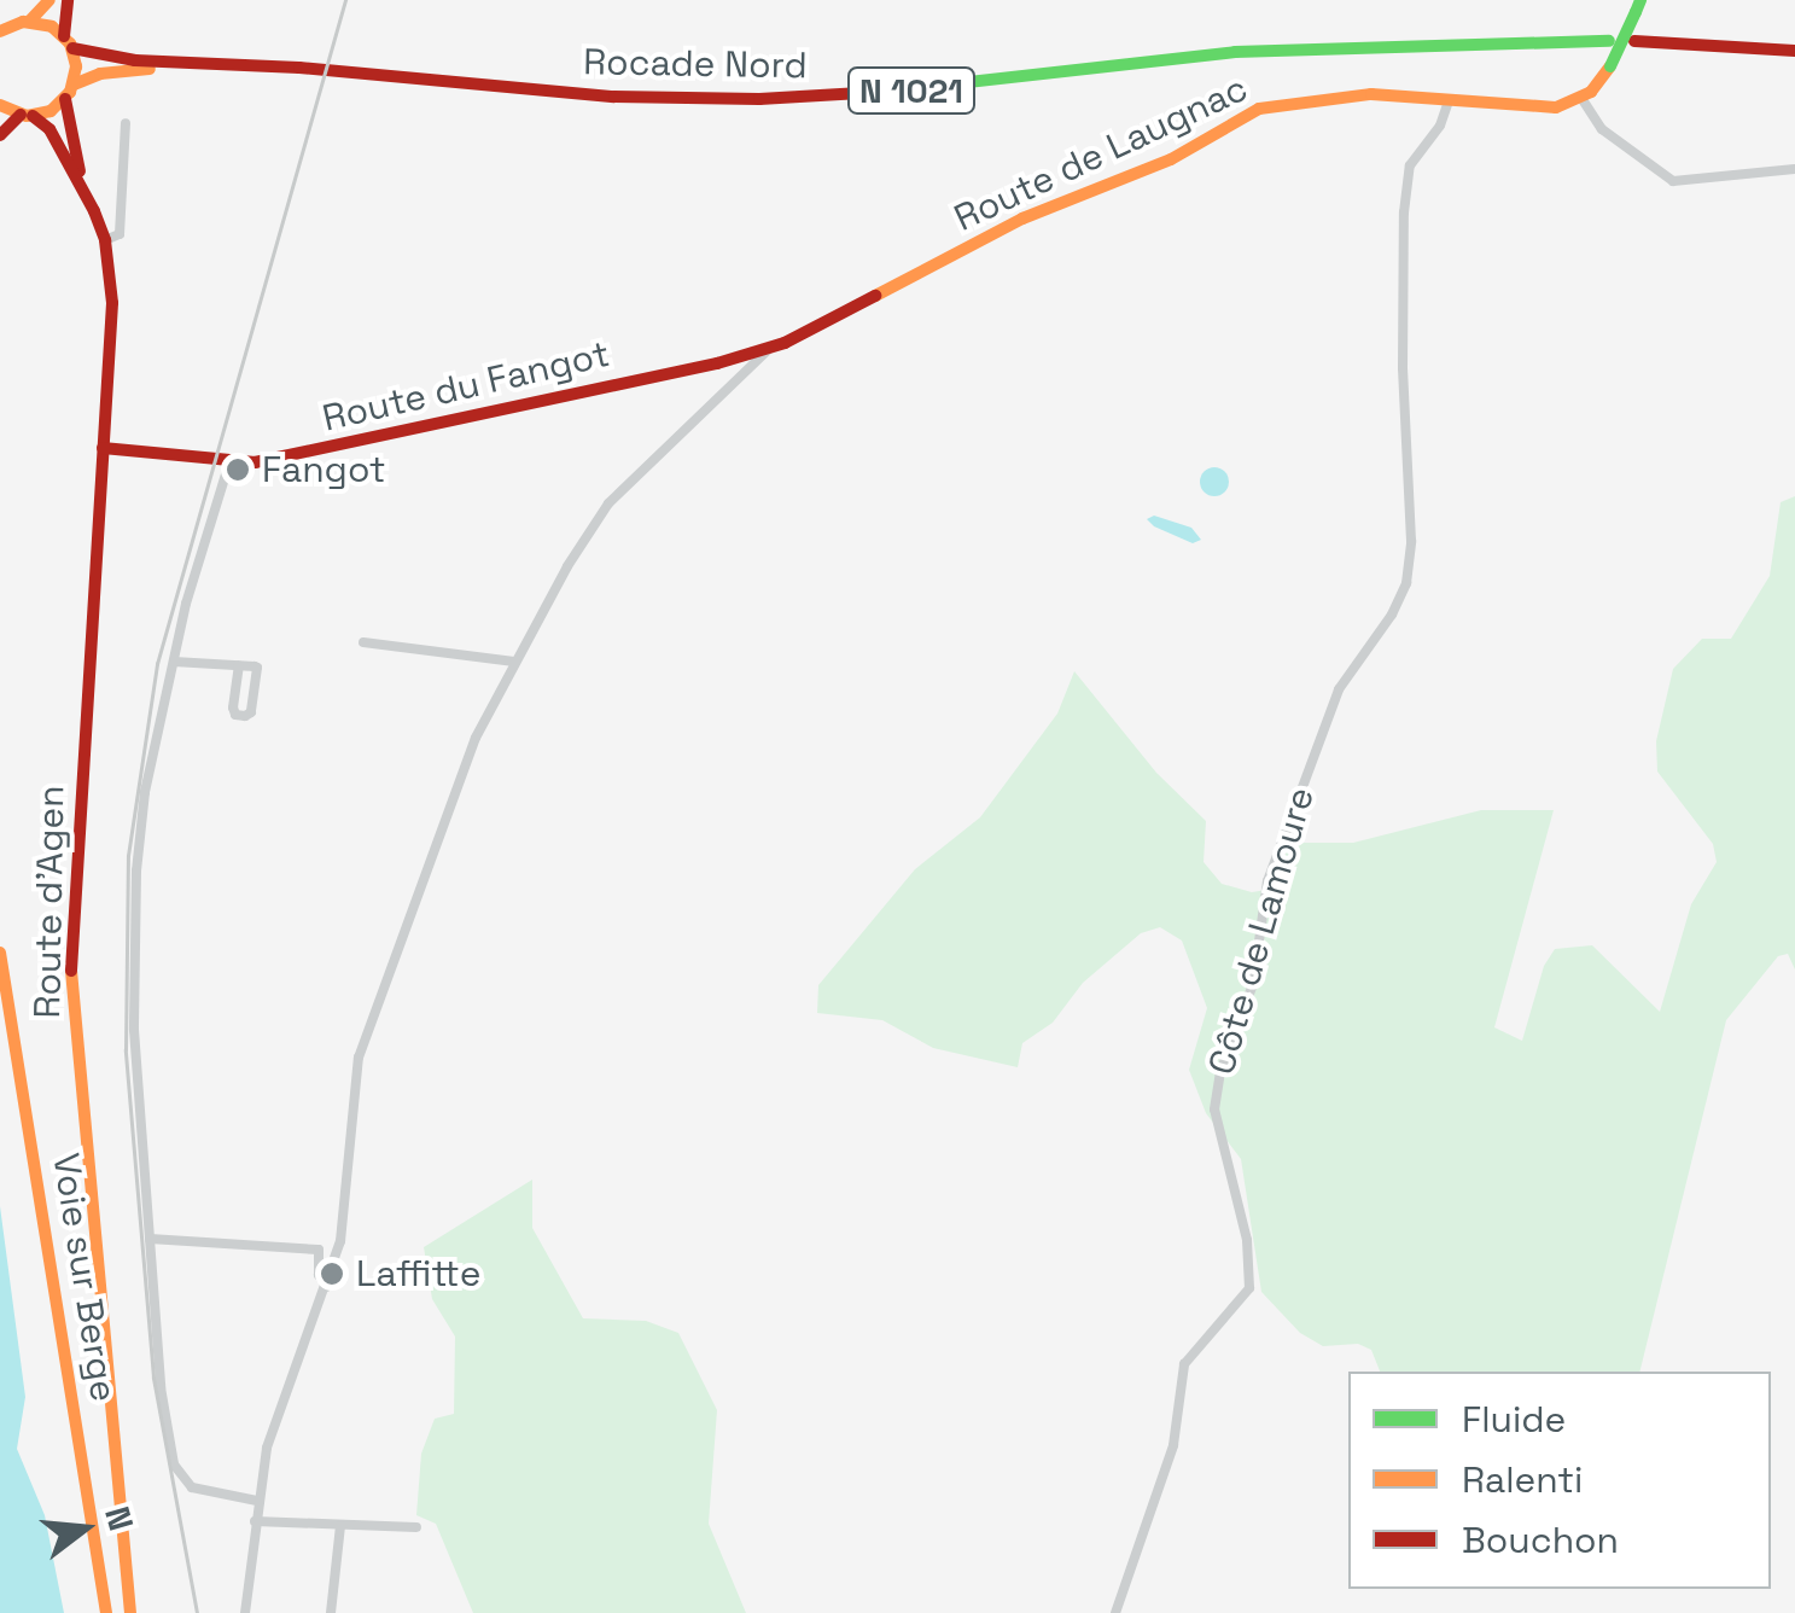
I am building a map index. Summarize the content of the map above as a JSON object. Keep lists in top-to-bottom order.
{
  "streets": {
    "main road": [
      "Rocade Nord",
      "N 1021",
      "Route de Laugnac",
      "Route du Fangot",
      "Route d'Agen",
      "Voie sur Berge"
    ],
    "street": ["Côte de Lamoure"]
  },
  "crossings": [
    ["Rocade Nord", "N 1021"],
    ["Route de Laugnac", "Route du Fangot"],
    ["Route de Laugnac", "Côte de Lamoure"],
    ["Route du Fangot", "Route d'Agen"]
  ],
  "places": ["Fangot", "Laffitte"],
  "legend": ["Fluide", "Ralenti", "Bouchon"],
  "north": "right"
}
